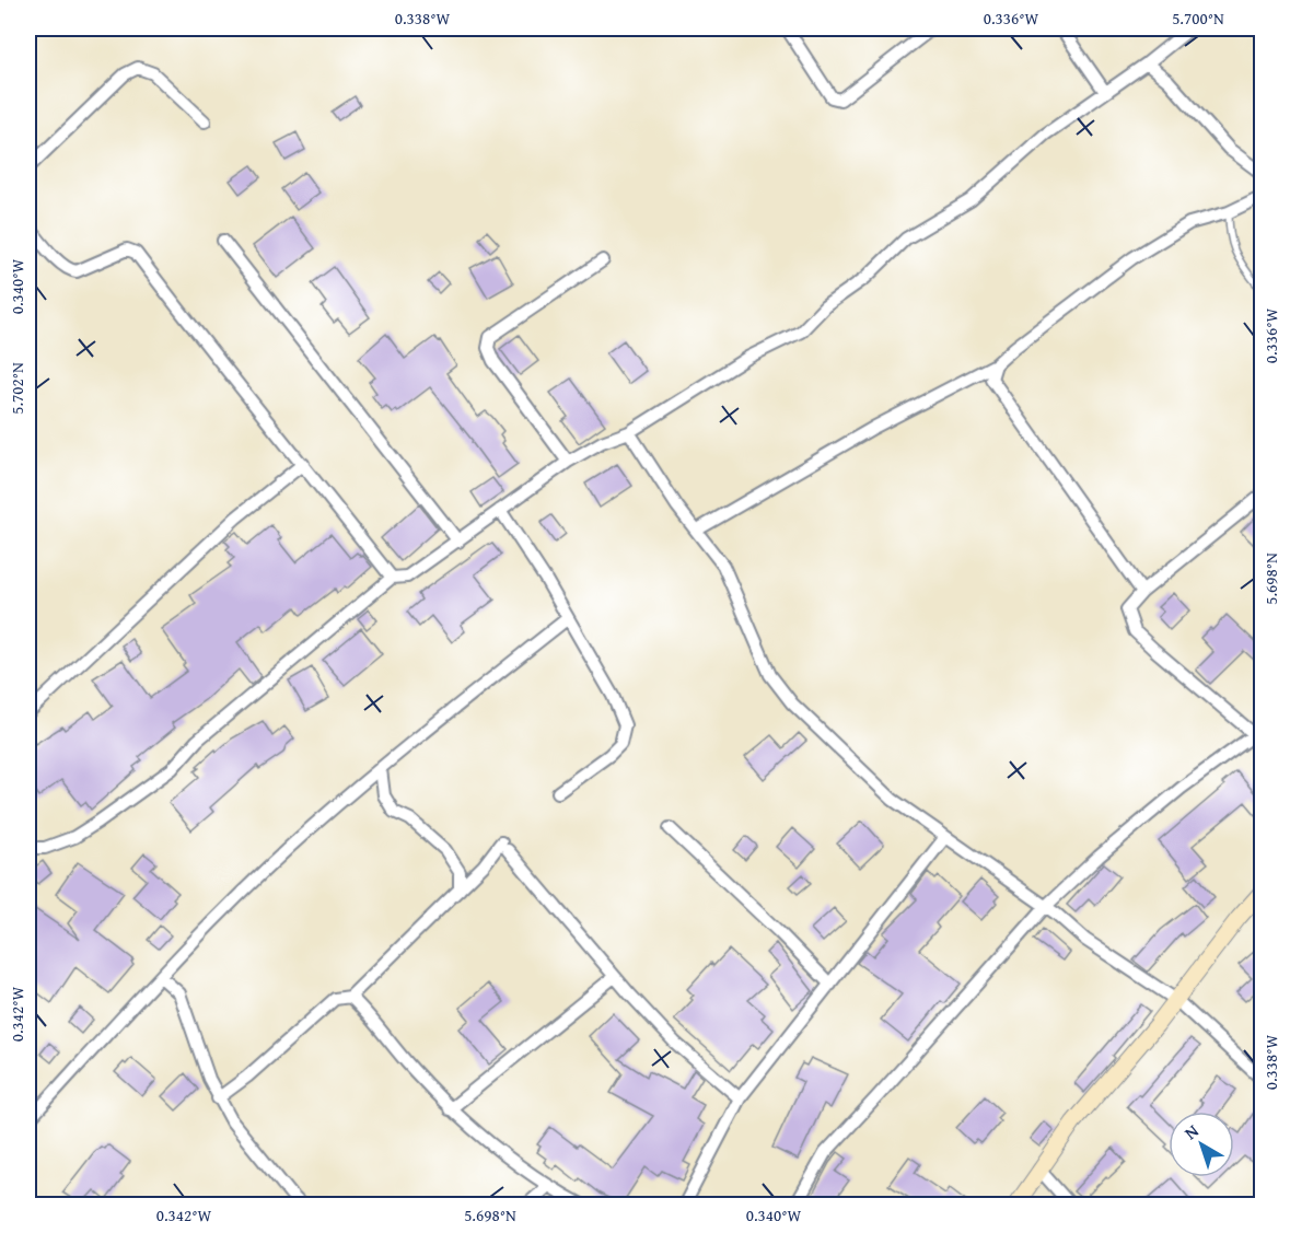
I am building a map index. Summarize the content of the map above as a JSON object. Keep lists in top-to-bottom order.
{
  "north": "top left",
  "coordinates": [
    "0.338°W",
    "0.336°W",
    "5.700°N",
    "0.340°W",
    "5.702°N",
    "5.698°N",
    "0.342°W"
  ]
}
